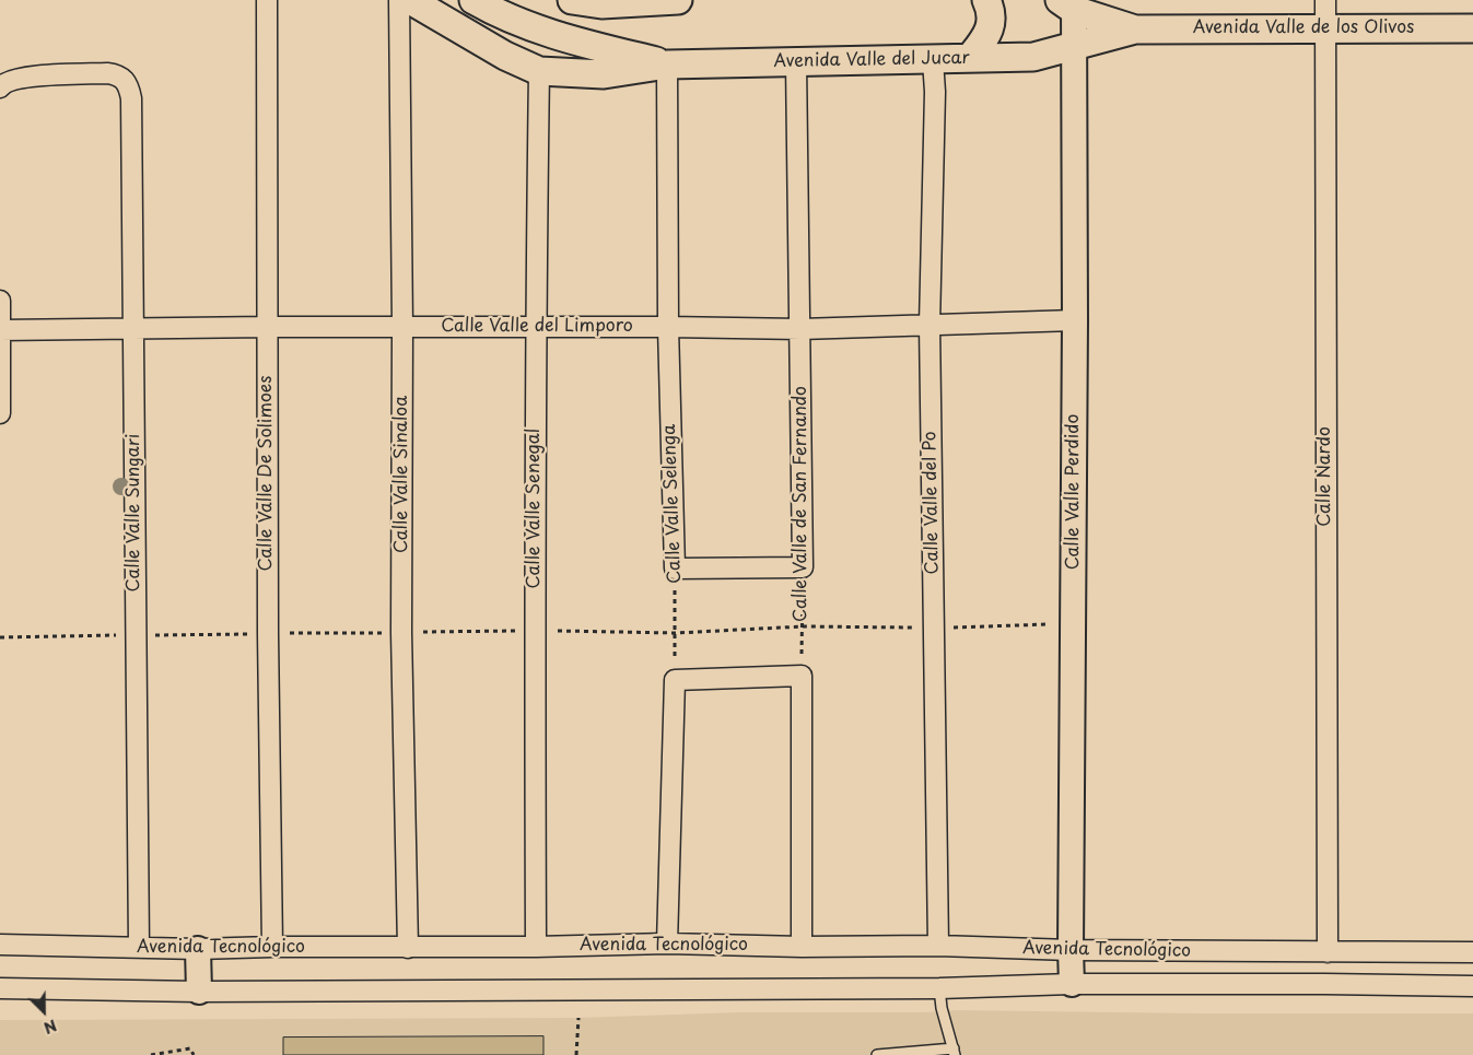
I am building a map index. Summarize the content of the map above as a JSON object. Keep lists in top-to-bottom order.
{
  "streets": {
    "main road": ["Avenida Valle de los Olivos", "Avenida Valle del Jucar"],
    "street": [
      "Calle Valle del Limporo",
      "Calle Valle De Solimoes",
      "Calle Valle Sinaloa",
      "Calle Nardo",
      "Calle Valle Perdido",
      "Calle Valle del Po",
      "Calle Valle Selenga",
      "Calle Valle de San Fernando",
      "Calle Valle Senegal",
      "Calle Valle Sungari",
      "Avenida Tecnológico"
    ]
  },
  "crossings": [
    ["Avenida Valle de los Olivos", "Avenida Valle del Jucar"],
    ["Avenida Valle de los Olivos", "Calle Nardo"],
    ["Avenida Valle de los Olivos", "Calle Valle Perdido"],
    ["Avenida Valle del Jucar", "Calle Valle Perdido"],
    ["Avenida Valle del Jucar", "Calle Valle del Po"],
    ["Avenida Valle del Jucar", "Calle Valle Selenga"],
    ["Avenida Valle del Jucar", "Calle Valle de San Fernando"],
    ["Avenida Valle del Jucar", "Calle Valle Senegal"],
    ["Calle Valle del Limporo", "Calle Valle De Solimoes"],
    ["Calle Valle del Limporo", "Calle Valle Sinaloa"],
    ["Calle Valle del Limporo", "Calle Valle Perdido"],
    ["Calle Valle del Limporo", "Calle Valle del Po"],
    ["Calle Valle del Limporo", "Calle Valle Selenga"],
    ["Calle Valle del Limporo", "Calle Valle de San Fernando"],
    ["Calle Valle del Limporo", "Calle Valle Senegal"],
    ["Calle Valle del Limporo", "Calle Valle Sungari"],
    ["Calle Valle De Solimoes", "Avenida Tecnológico"],
    ["Calle Valle Sinaloa", "Avenida Tecnológico"],
    ["Calle Nardo", "Avenida Tecnológico"],
    ["Calle Valle Perdido", "Avenida Tecnológico"],
    ["Calle Valle del Po", "Avenida Tecnológico"],
    ["Calle Valle Senegal", "Avenida Tecnológico"],
    ["Calle Valle Sungari", "Avenida Tecnológico"]
  ],
  "north": "bottom right"
}
